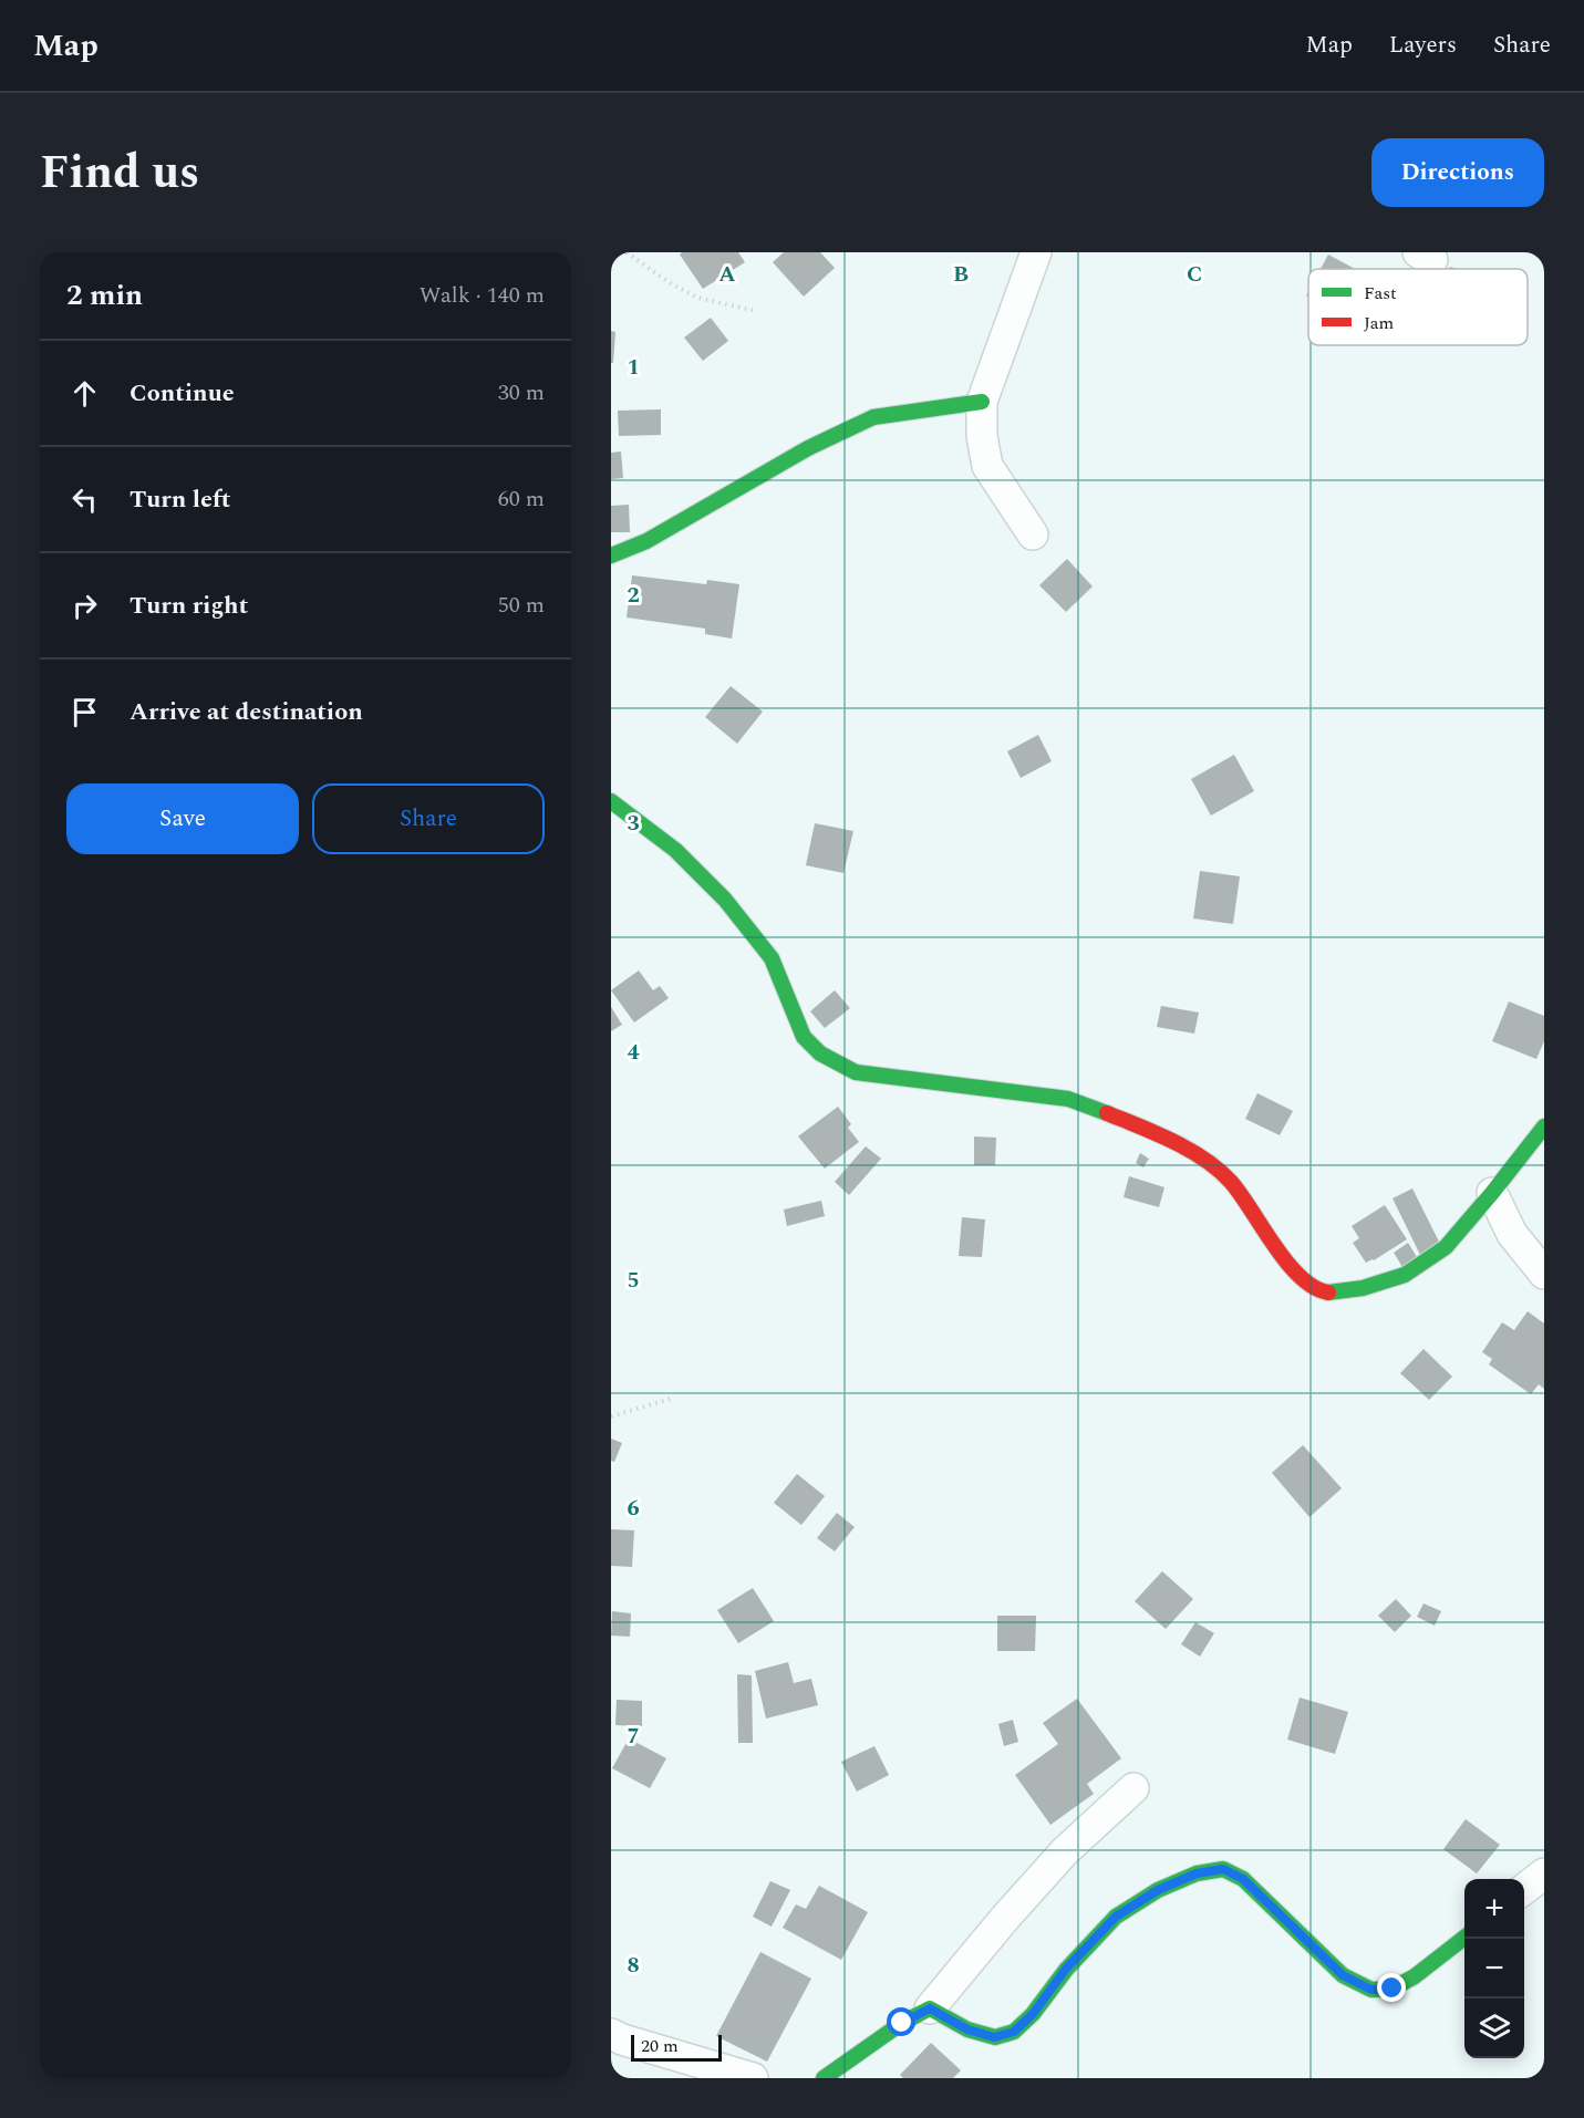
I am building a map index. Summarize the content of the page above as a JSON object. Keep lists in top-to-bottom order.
{
  "legend": ["Fast", "Jam"],
  "scale_bar": "20 m",
  "page": {
    "header": "Map",
    "nav": ["Map", "Layers", "Share"],
    "title": "Find us",
    "buttons": [
      "Directions",
      ["Save", "Share"]
    ],
    "heading": ["2 min", "Walk · 140 m"],
    "list": [
      ["Continue", "30 m"],
      ["Turn left", "60 m"],
      ["Turn right", "50 m"],
      "Arrive at destination"
    ],
    "map_buttons": ["+", "−"],
    "scale": "20 m"
  },
  "grid": {
    "columns": ["A", "B", "C"],
    "rows": [
      "1",
      "2",
      "3",
      "4",
      "5",
      "6",
      "7",
      "8"
    ]
  }
}
